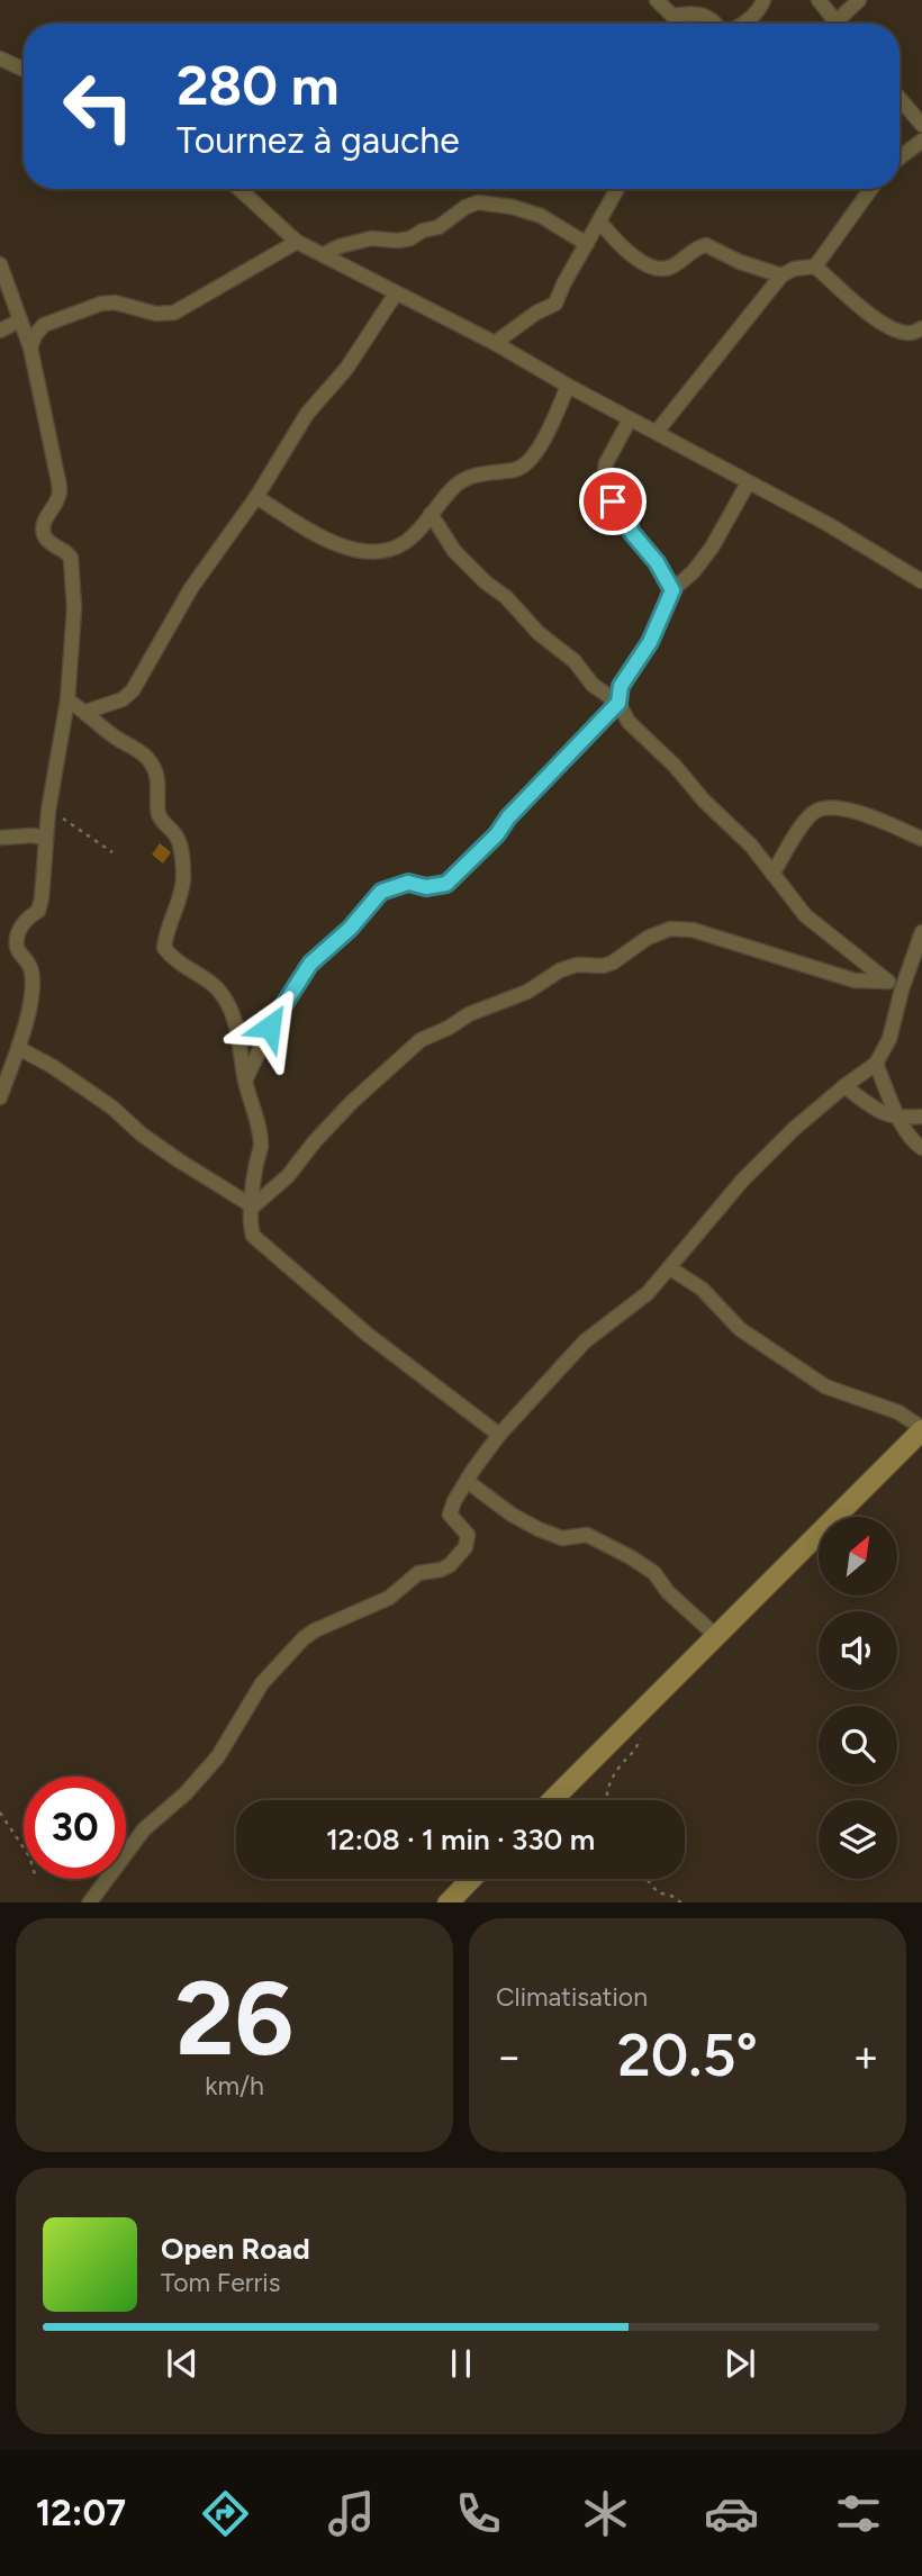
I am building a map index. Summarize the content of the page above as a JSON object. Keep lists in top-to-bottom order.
{
  "north": "top right",
  "page": {
    "turn": ["280 m", "Tournez à gauche"],
    "limit": "30",
    "trip": "12:08 · 1 min · 330 m",
    "tile": [
      ["26", "km/h"],
      "Climatisation"
    ],
    "heat": ["−", "20.5°", "+"],
    "song": ["Open Road", "Tom Ferris"],
    "tabs": "12:07"
  }
}
